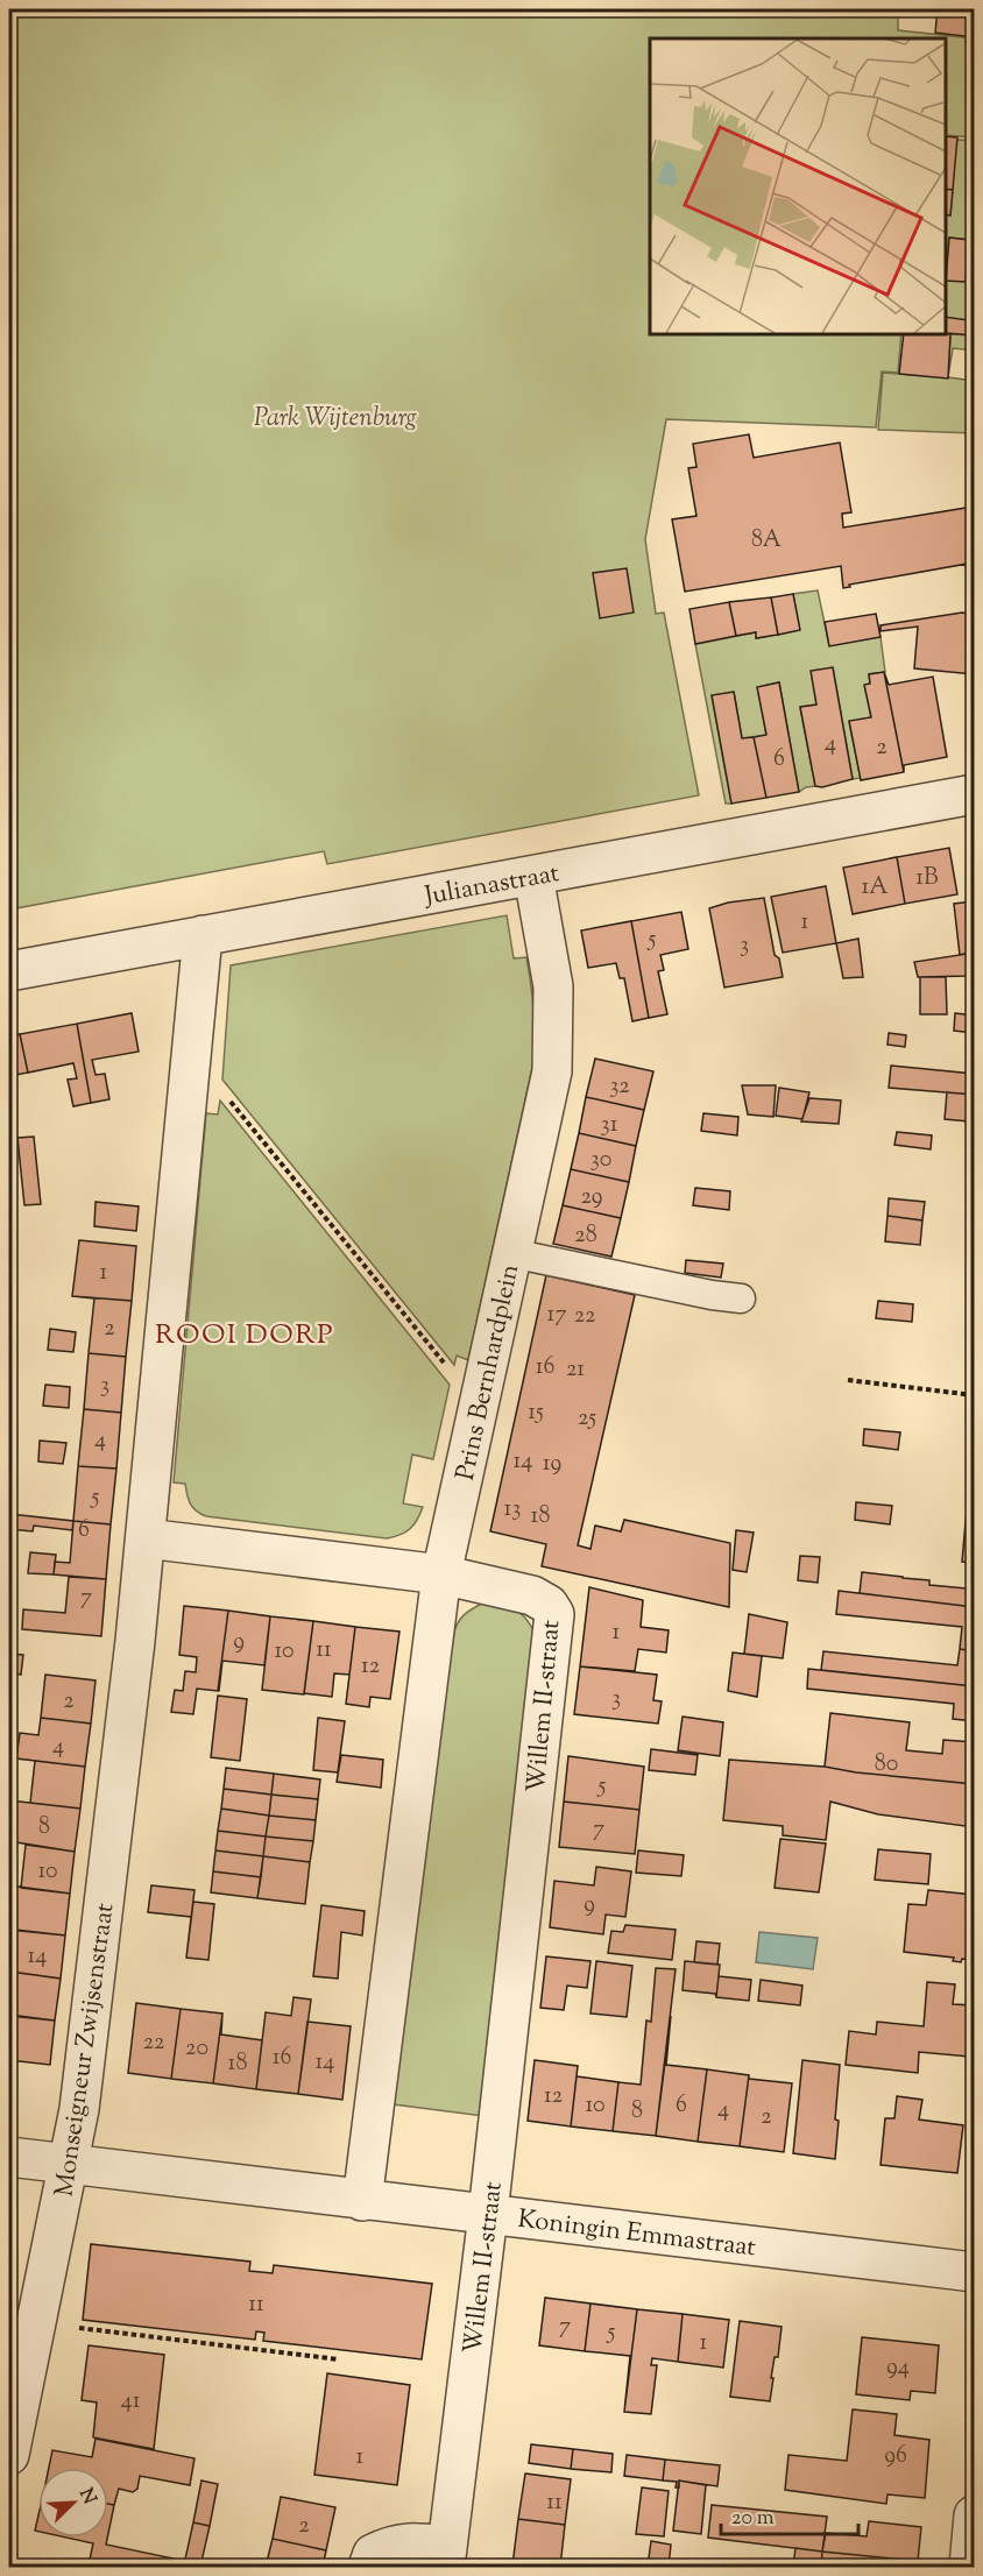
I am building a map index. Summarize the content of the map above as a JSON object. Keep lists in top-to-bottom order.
{
  "streets": {
    "street": [
      "Julianastraat",
      "Prins Bernhardplein",
      "Willem II-straat",
      "Monseigneur Zwijsenstraat",
      "Koningin Emmastraat"
    ]
  },
  "crossings": [
    ["Julianastraat", "Prins Bernhardplein"],
    ["Prins Bernhardplein", "Willem II-straat"],
    ["Willem II-straat", "Koningin Emmastraat"],
    ["Monseigneur Zwijsenstraat", "Koningin Emmastraat"]
  ],
  "districts": ["ROOI DORP"],
  "parks": ["Park Wijtenburg"],
  "house_numbers": [
    "8A",
    "4",
    "2",
    "6",
    "1B",
    "1A",
    "1",
    "5",
    "3",
    "32",
    "31",
    "30",
    "29",
    "28",
    "1",
    "17",
    "22",
    "2",
    "16",
    "21",
    "3",
    "15",
    "25",
    "4",
    "14",
    "19",
    "5",
    "13",
    "18",
    "6",
    "7",
    "1",
    "9",
    "11",
    "10",
    "12",
    "3",
    "2",
    "4",
    "80",
    "5",
    "8",
    "7",
    "10",
    "9",
    "14",
    "22",
    "20",
    "16",
    "14",
    "18",
    "12",
    "10",
    "6",
    "4",
    "8",
    "2",
    "11",
    "7",
    "5",
    "1",
    "94",
    "41",
    "96",
    "1",
    "11",
    "2"
  ],
  "scale_bar": "20 m",
  "north": "top right"
}
